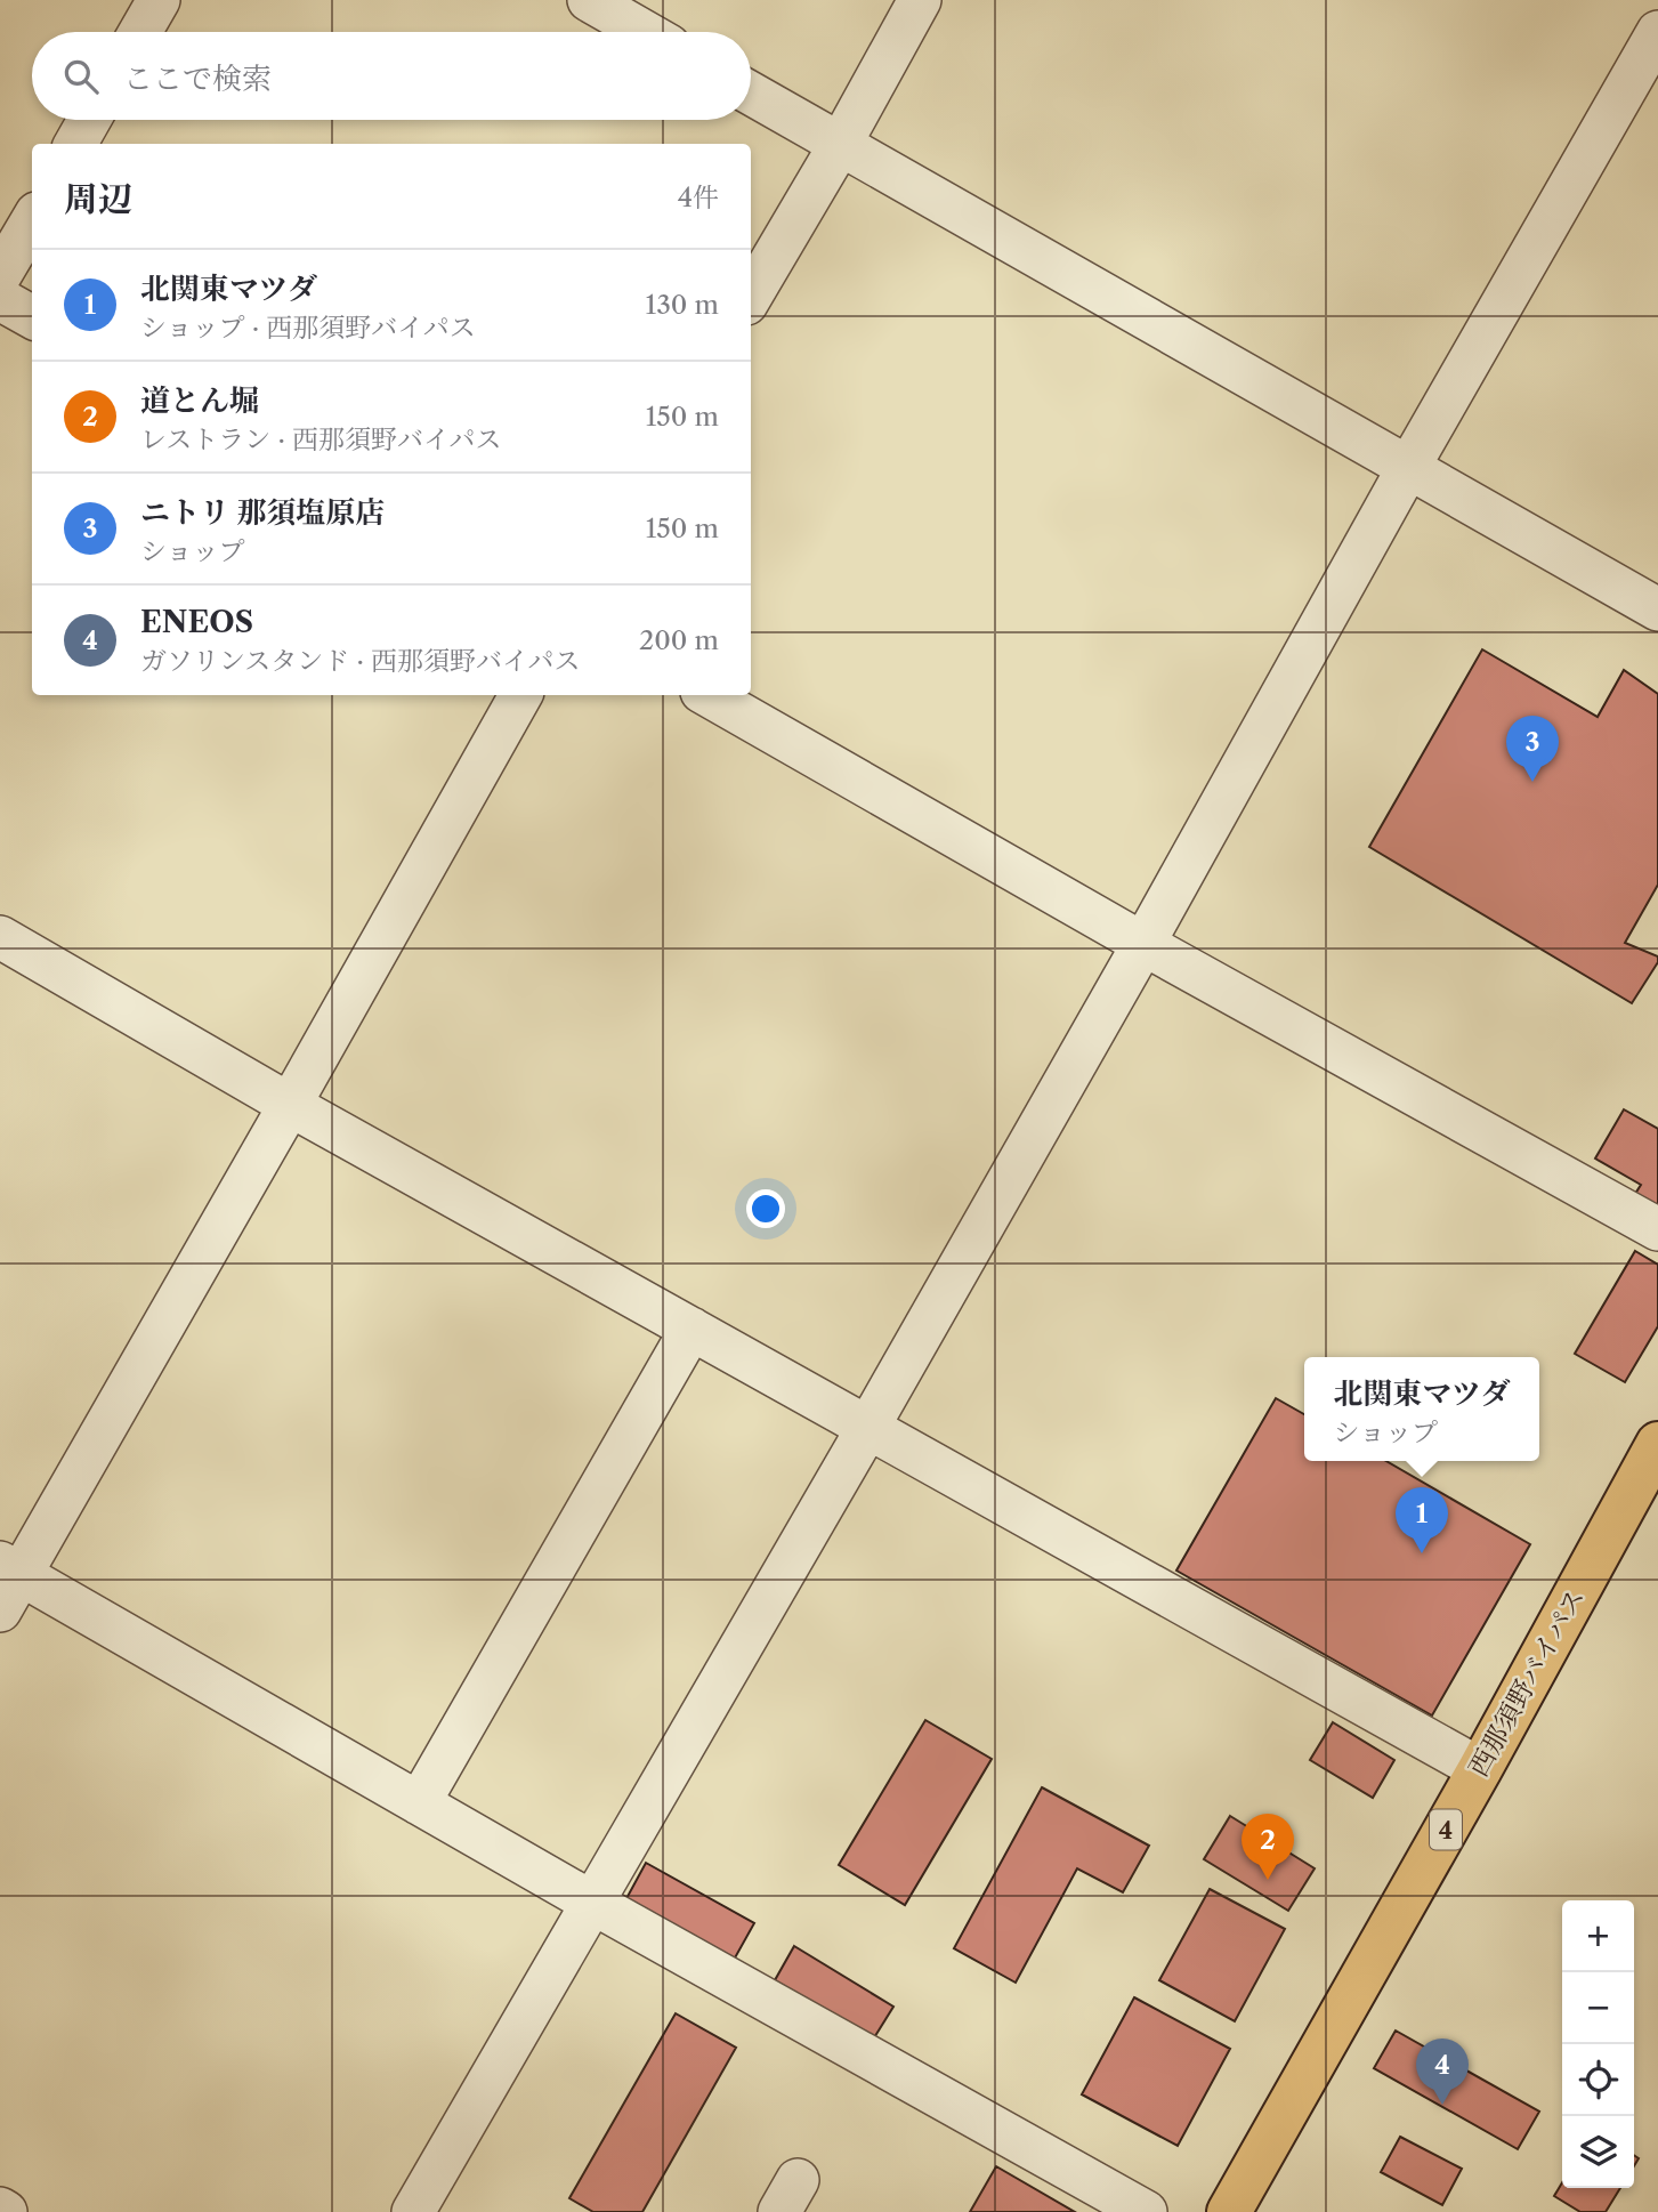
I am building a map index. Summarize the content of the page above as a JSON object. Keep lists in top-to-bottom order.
{
  "streets": {
    "highway": ["西那須野バイパス", "4"]
  },
  "page": {
    "search": "ここで検索",
    "heading": ["周辺", "4件"],
    "list": [
      {
        "mark": "1",
        "name": "北関東マツダ",
        "note": "ショップ · 西那須野バイパス",
        "value": "130 m"
      },
      {
        "mark": "2",
        "name": "道とん堀",
        "note": "レストラン · 西那須野バイパス",
        "value": "150 m"
      },
      {
        "mark": "3",
        "name": "ニトリ 那須塩原店",
        "note": "ショップ",
        "value": "150 m"
      },
      {
        "mark": "4",
        "name": "ENEOS",
        "note": "ガソリンスタンド · 西那須野バイパス",
        "value": "200 m"
      }
    ],
    "pins": [
      "3",
      "1",
      "2",
      "4"
    ],
    "popup": ["北関東マツダ", "ショップ"],
    "map_buttons": ["+", "−"]
  }
}
